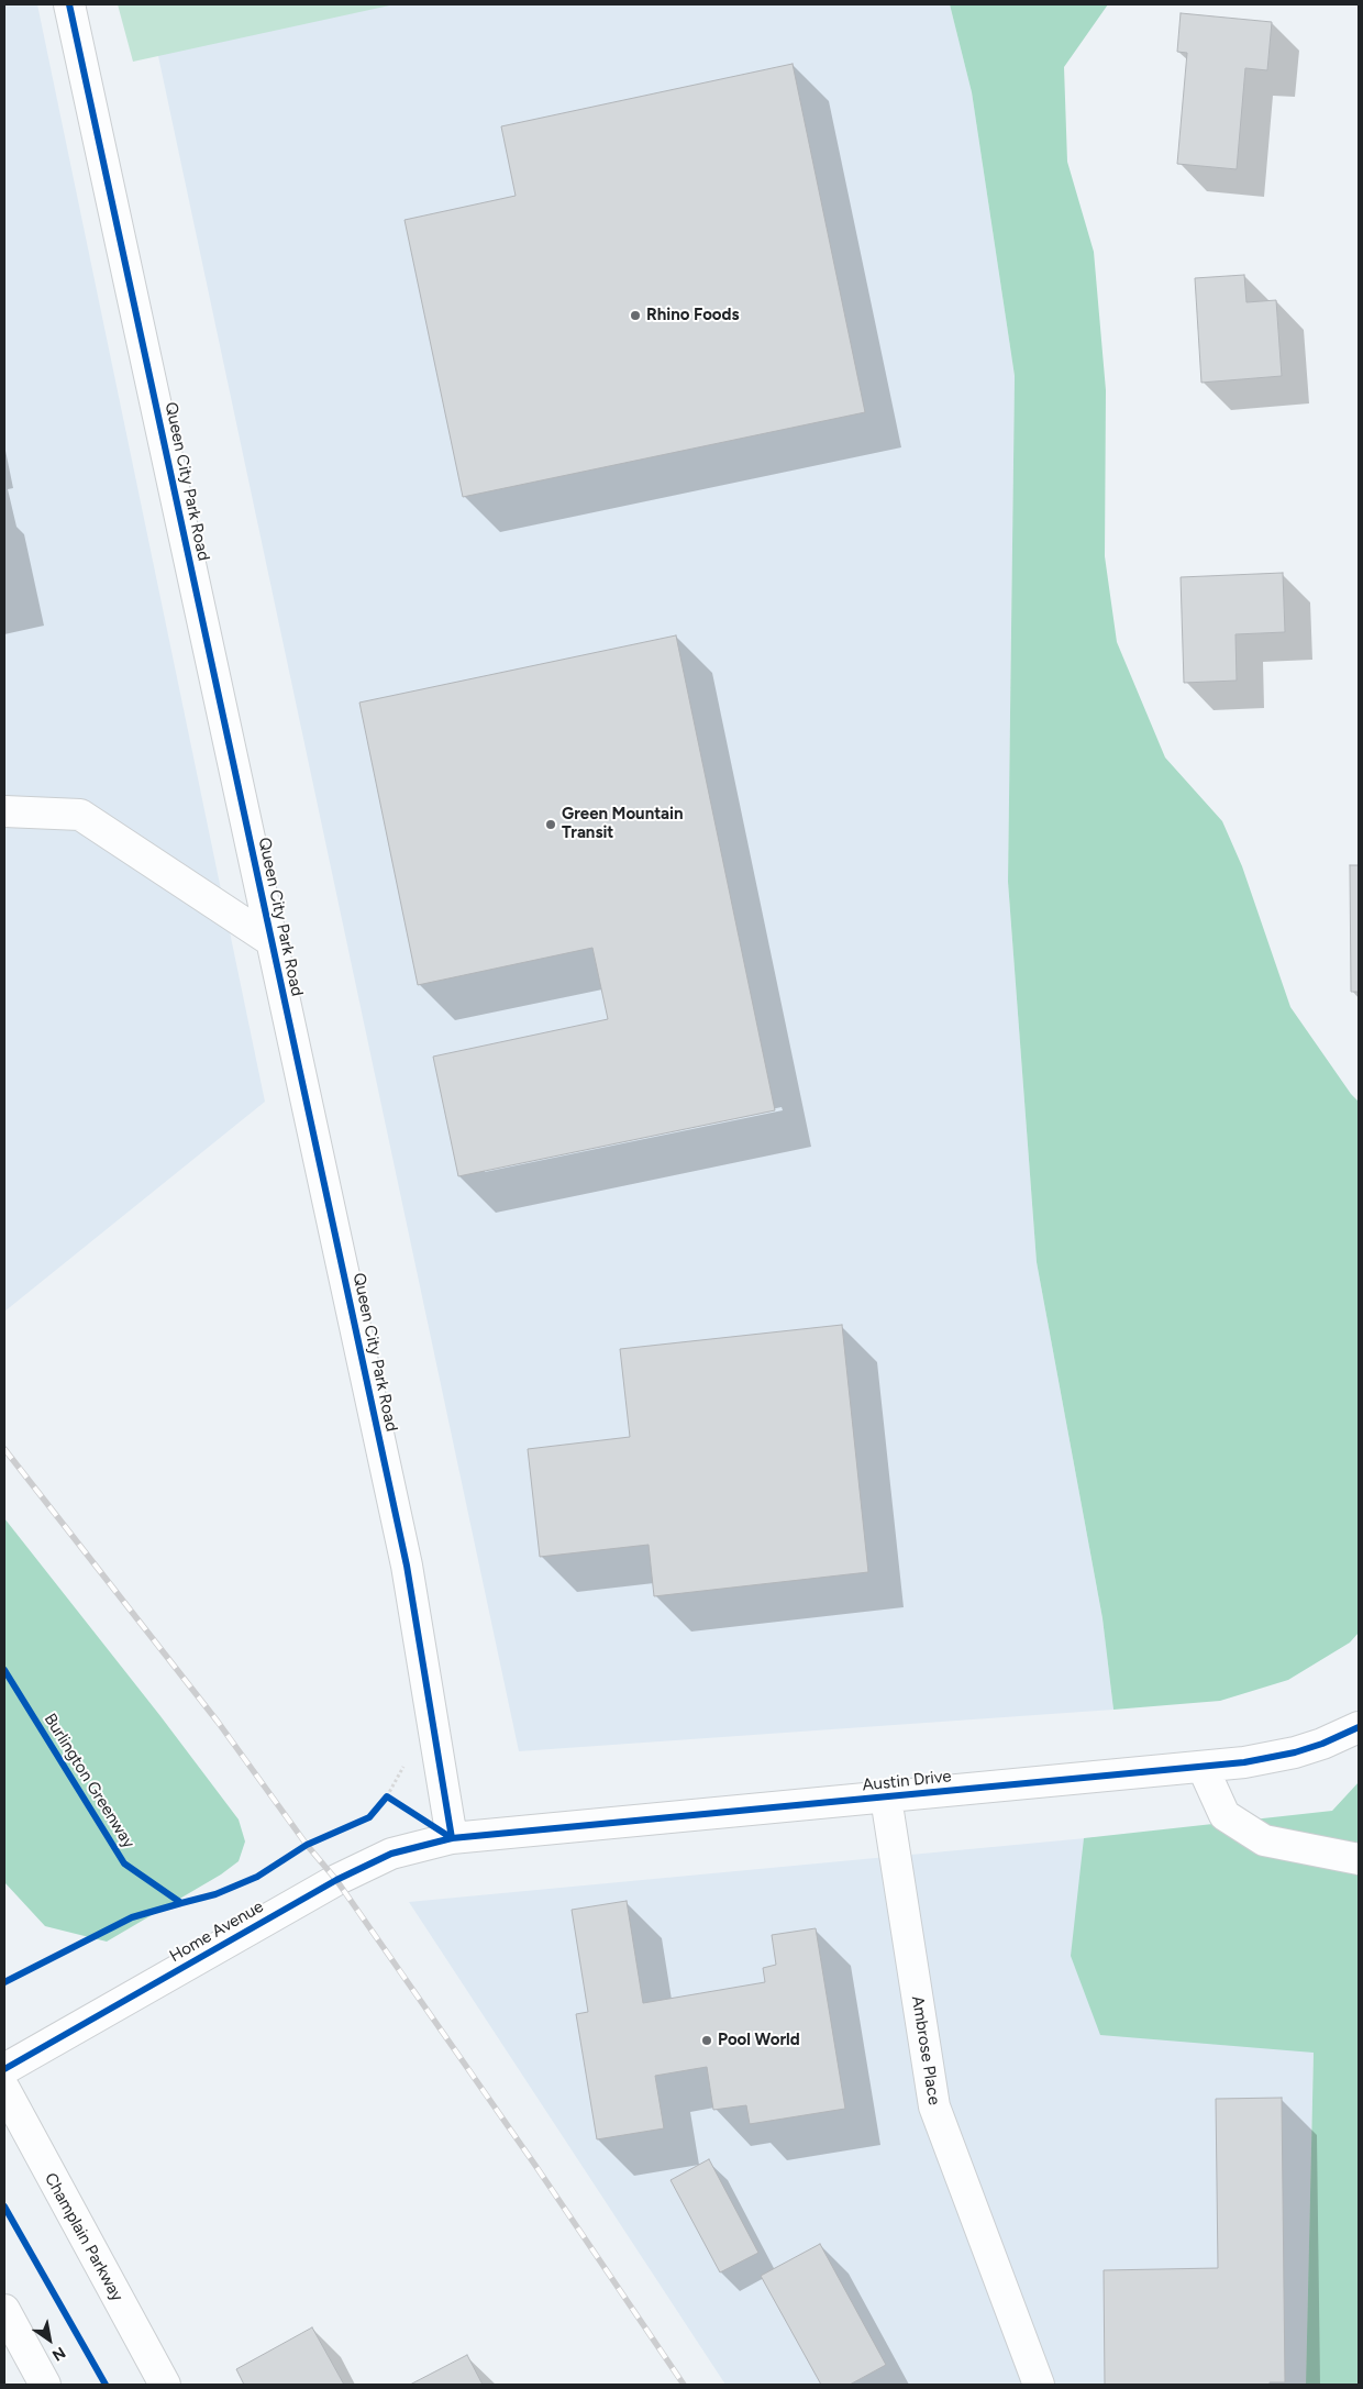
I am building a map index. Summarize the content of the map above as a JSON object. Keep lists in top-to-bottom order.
{
  "streets": {
    "street": [
      "Queen City Park Road",
      "Austin Drive",
      "Home Avenue",
      "Ambrose Place",
      "Champlain Parkway"
    ],
    "cycle path": ["Burlington Greenway"]
  },
  "crossings": [
    ["Queen City Park Road", "Austin Drive"],
    ["Queen City Park Road", "Home Avenue"],
    ["Austin Drive", "Home Avenue"],
    ["Austin Drive", "Ambrose Place"]
  ],
  "places": ["Rhino Foods", "Green Mountain Transit", "Pool World"],
  "north": "bottom right"
}
